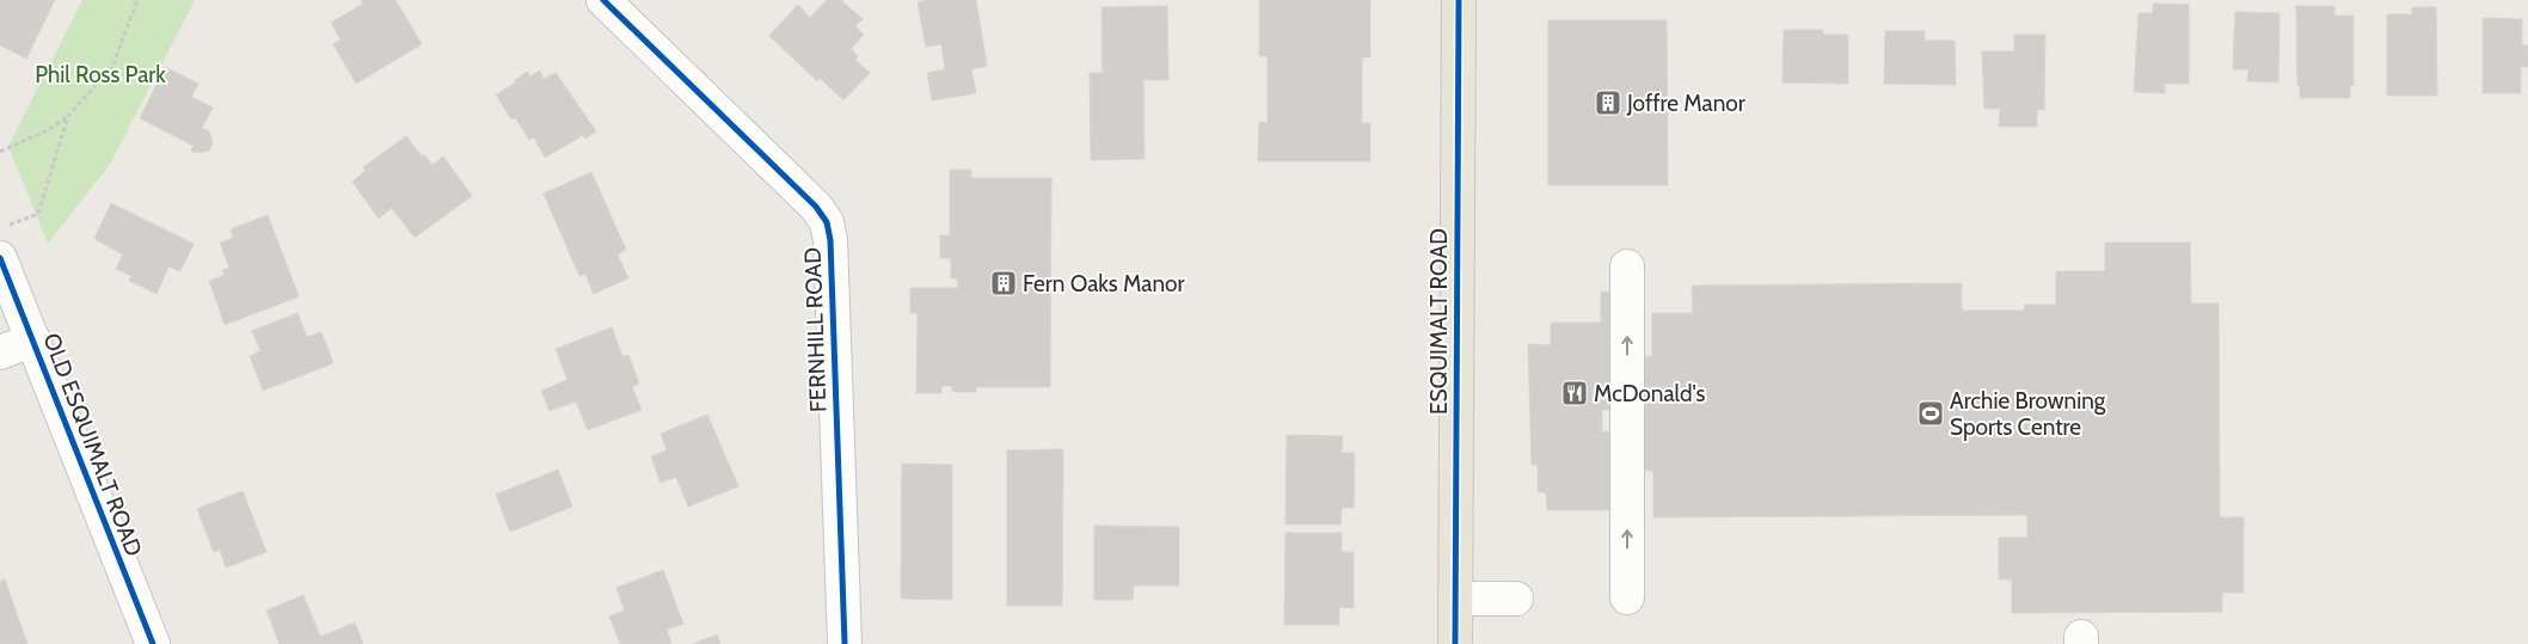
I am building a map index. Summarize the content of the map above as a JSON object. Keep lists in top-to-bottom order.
{
  "streets": {
    "main road": ["ESQUIMALT ROAD"],
    "street": ["FERNHILL ROAD", "OLD ESQUIMALT ROAD"]
  },
  "parks": ["Phil Ross Park"],
  "places": {
    "building": ["Joffre Manor", "Fern Oaks Manor"],
    "restaurant": ["McDonald's"],
    "sports": ["Archie Browning Sports Centre"]
  }
}
